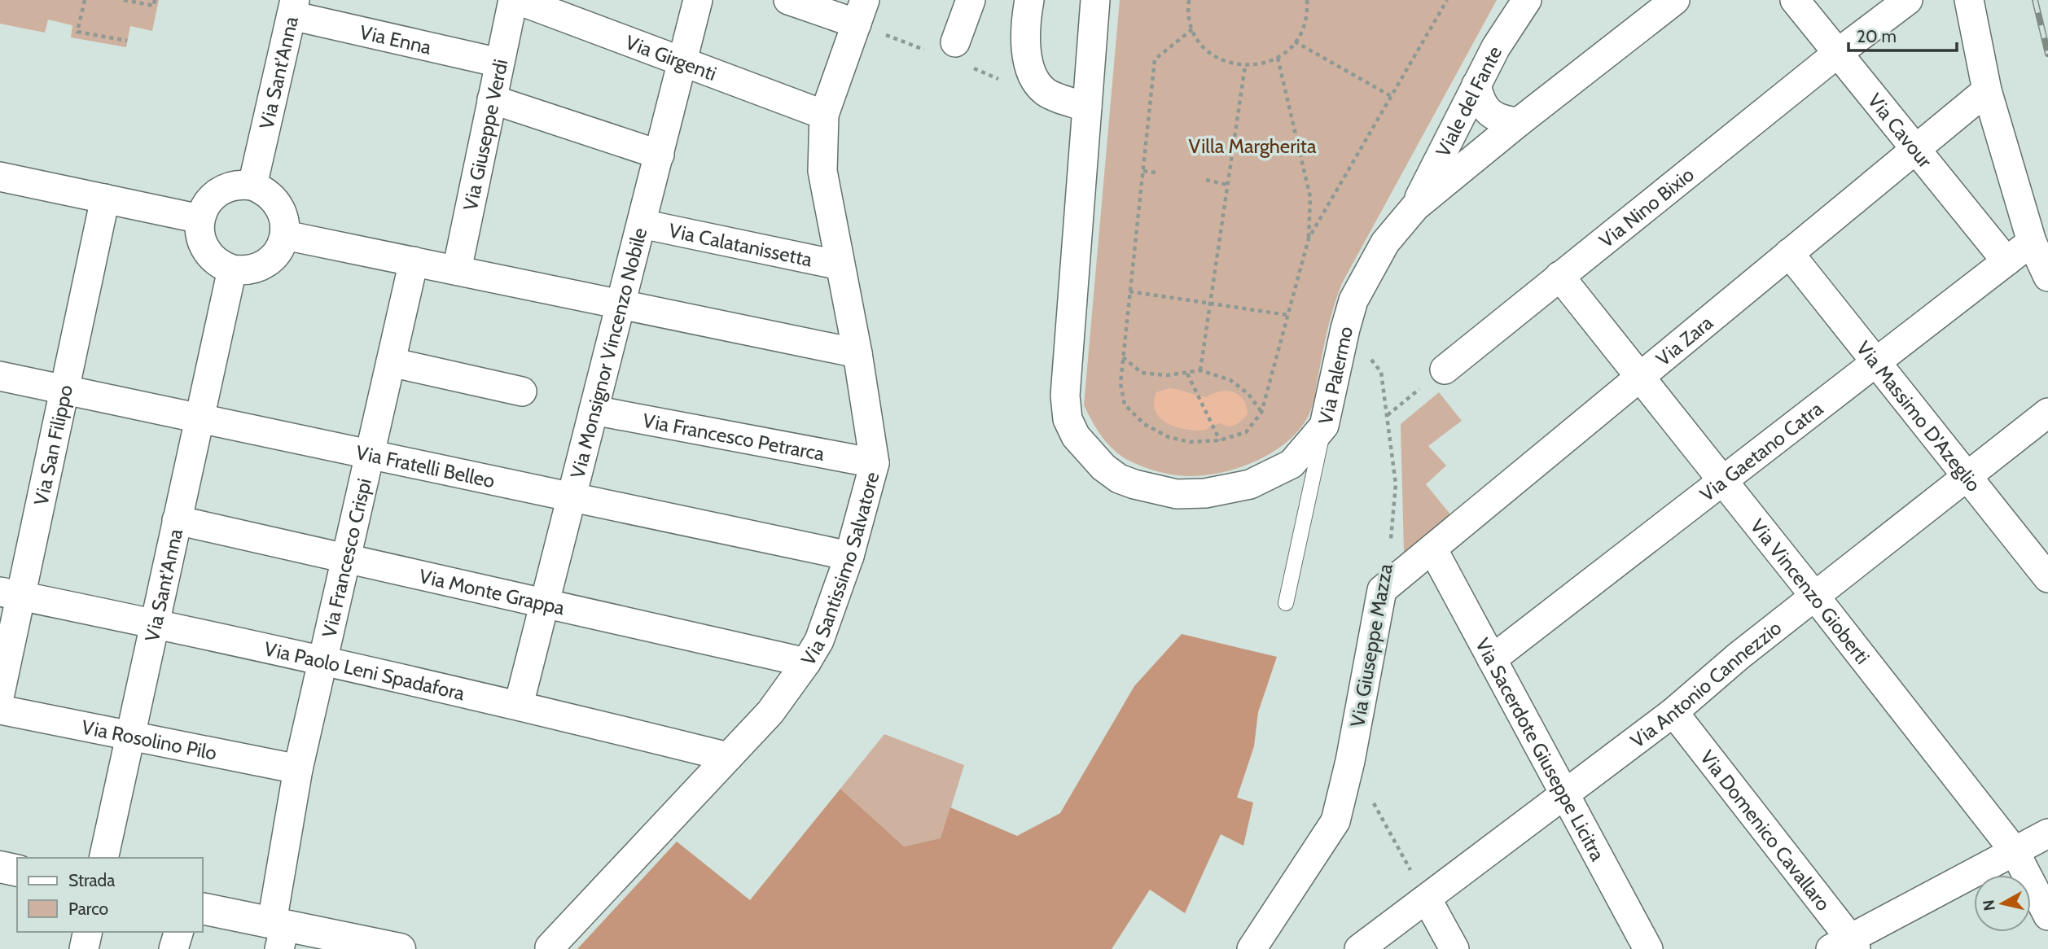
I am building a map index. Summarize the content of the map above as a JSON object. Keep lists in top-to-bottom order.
{
  "streets": {
    "street": [
      "Via Enna",
      "Via Girgenti",
      "Via Sant'Anna",
      "Viale del Fante",
      "Via Cavour",
      "Via Giuseppe Verdi",
      "Via Nino Bixio",
      "Via Calatanissetta",
      "Via Zara",
      "Via Monsignor Vincenzo Nobile",
      "Via Palermo",
      "Via Massimo D'Azeglio",
      "Via Francesco Petrarca",
      "Via San Filippo",
      "Via Gaetano Catra",
      "Via Fratelli Belleo",
      "Via Francesco Crispi",
      "Via Santissimo Salvatore",
      "Via Monte Grappa",
      "Via Vincenzo Gioberti",
      "Via Giuseppe Mazza",
      "Via Paolo Leni Spadafora",
      "Via Antonio Cannezzio",
      "Via Rosolino Pilo",
      "Via Sacerdote Giuseppe Licitra",
      "Via Domenico Cavallaro"
    ]
  },
  "crossings": [
    ["Via Enna", "Via Sant'Anna"],
    ["Via Enna", "Via Giuseppe Verdi"],
    ["Via Girgenti", "Via Monsignor Vincenzo Nobile"],
    ["Via Girgenti", "Via Santissimo Salvatore"],
    ["Via Sant'Anna", "Via Fratelli Belleo"],
    ["Via Sant'Anna", "Via Monte Grappa"],
    ["Via Sant'Anna", "Via Paolo Leni Spadafora"],
    ["Via Sant'Anna", "Via Rosolino Pilo"],
    ["Viale del Fante", "Via Palermo"],
    ["Via Cavour", "Via Nino Bixio"],
    ["Via Cavour", "Via Zara"],
    ["Via Cavour", "Via Gaetano Catra"],
    ["Via Nino Bixio", "Via Vincenzo Gioberti"],
    ["Via Calatanissetta", "Via Monsignor Vincenzo Nobile"],
    ["Via Calatanissetta", "Via Santissimo Salvatore"],
    ["Via Zara", "Via Massimo D'Azeglio"],
    ["Via Zara", "Via Vincenzo Gioberti"],
    ["Via Zara", "Via Giuseppe Mazza"],
    ["Via Zara", "Via Sacerdote Giuseppe Licitra"],
    ["Via Monsignor Vincenzo Nobile", "Via Francesco Petrarca"],
    ["Via Monsignor Vincenzo Nobile", "Via Fratelli Belleo"],
    ["Via Monsignor Vincenzo Nobile", "Via Monte Grappa"],
    ["Via Monsignor Vincenzo Nobile", "Via Paolo Leni Spadafora"],
    ["Via Palermo", "Via Giuseppe Mazza"],
    ["Via Massimo D'Azeglio", "Via Gaetano Catra"],
    ["Via Massimo D'Azeglio", "Via Antonio Cannezzio"],
    ["Via Francesco Petrarca", "Via Santissimo Salvatore"],
    ["Via San Filippo", "Via Fratelli Belleo"],
    ["Via San Filippo", "Via Paolo Leni Spadafora"],
    ["Via Gaetano Catra", "Via Vincenzo Gioberti"],
    ["Via Gaetano Catra", "Via Sacerdote Giuseppe Licitra"],
    ["Via Fratelli Belleo", "Via Francesco Crispi"],
    ["Via Fratelli Belleo", "Via Santissimo Salvatore"],
    ["Via Francesco Crispi", "Via Monte Grappa"],
    ["Via Francesco Crispi", "Via Paolo Leni Spadafora"],
    ["Via Francesco Crispi", "Via Rosolino Pilo"],
    ["Via Santissimo Salvatore", "Via Monte Grappa"],
    ["Via Santissimo Salvatore", "Via Paolo Leni Spadafora"],
    ["Via Vincenzo Gioberti", "Via Antonio Cannezzio"],
    ["Via Antonio Cannezzio", "Via Sacerdote Giuseppe Licitra"],
    ["Via Antonio Cannezzio", "Via Domenico Cavallaro"]
  ],
  "parks": ["Villa Margherita"],
  "legend": ["Strada", "Parco"],
  "scale_bar": "20 m",
  "north": "left"
}
